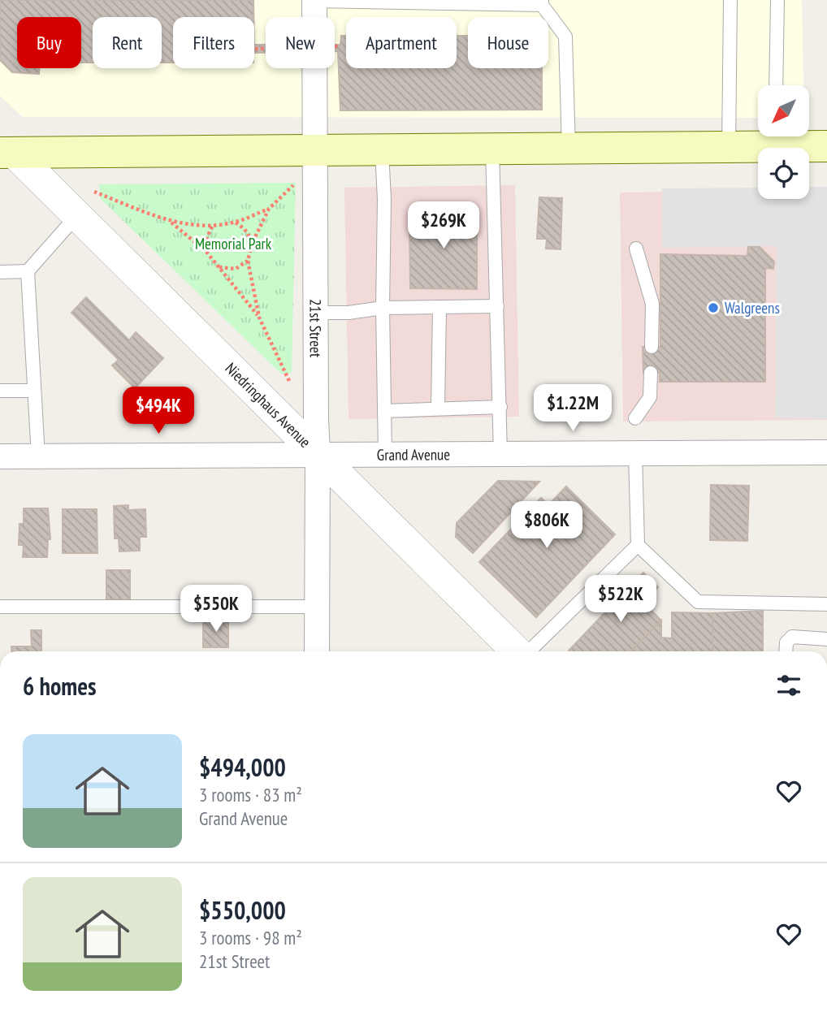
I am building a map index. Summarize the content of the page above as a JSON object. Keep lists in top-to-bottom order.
{
  "streets": {
    "street": ["21st Street", "Niedringhaus Avenue", "Grand Avenue"]
  },
  "crossings": [
    ["21st Street", "Niedringhaus Avenue"],
    ["21st Street", "Grand Avenue"],
    ["Niedringhaus Avenue", "Grand Avenue"]
  ],
  "parks": ["Memorial Park"],
  "places": ["Walgreens"],
  "north": "bottom left",
  "page": {
    "chip": [
      "Buy",
      "Rent",
      "Filters",
      "New",
      "Apartment",
      "House"
    ],
    "price": [
      "$269K",
      "$1.22M",
      "$494K",
      "$806K",
      "$522K",
      "$550K"
    ],
    "heading": "6 homes",
    "list": [
      {
        "name": "$494,000",
        "note": "3 rooms · 83 m² · Grand Avenue"
      },
      {
        "name": "$550,000",
        "note": "3 rooms · 98 m² · 21st Street"
      }
    ]
  }
}
